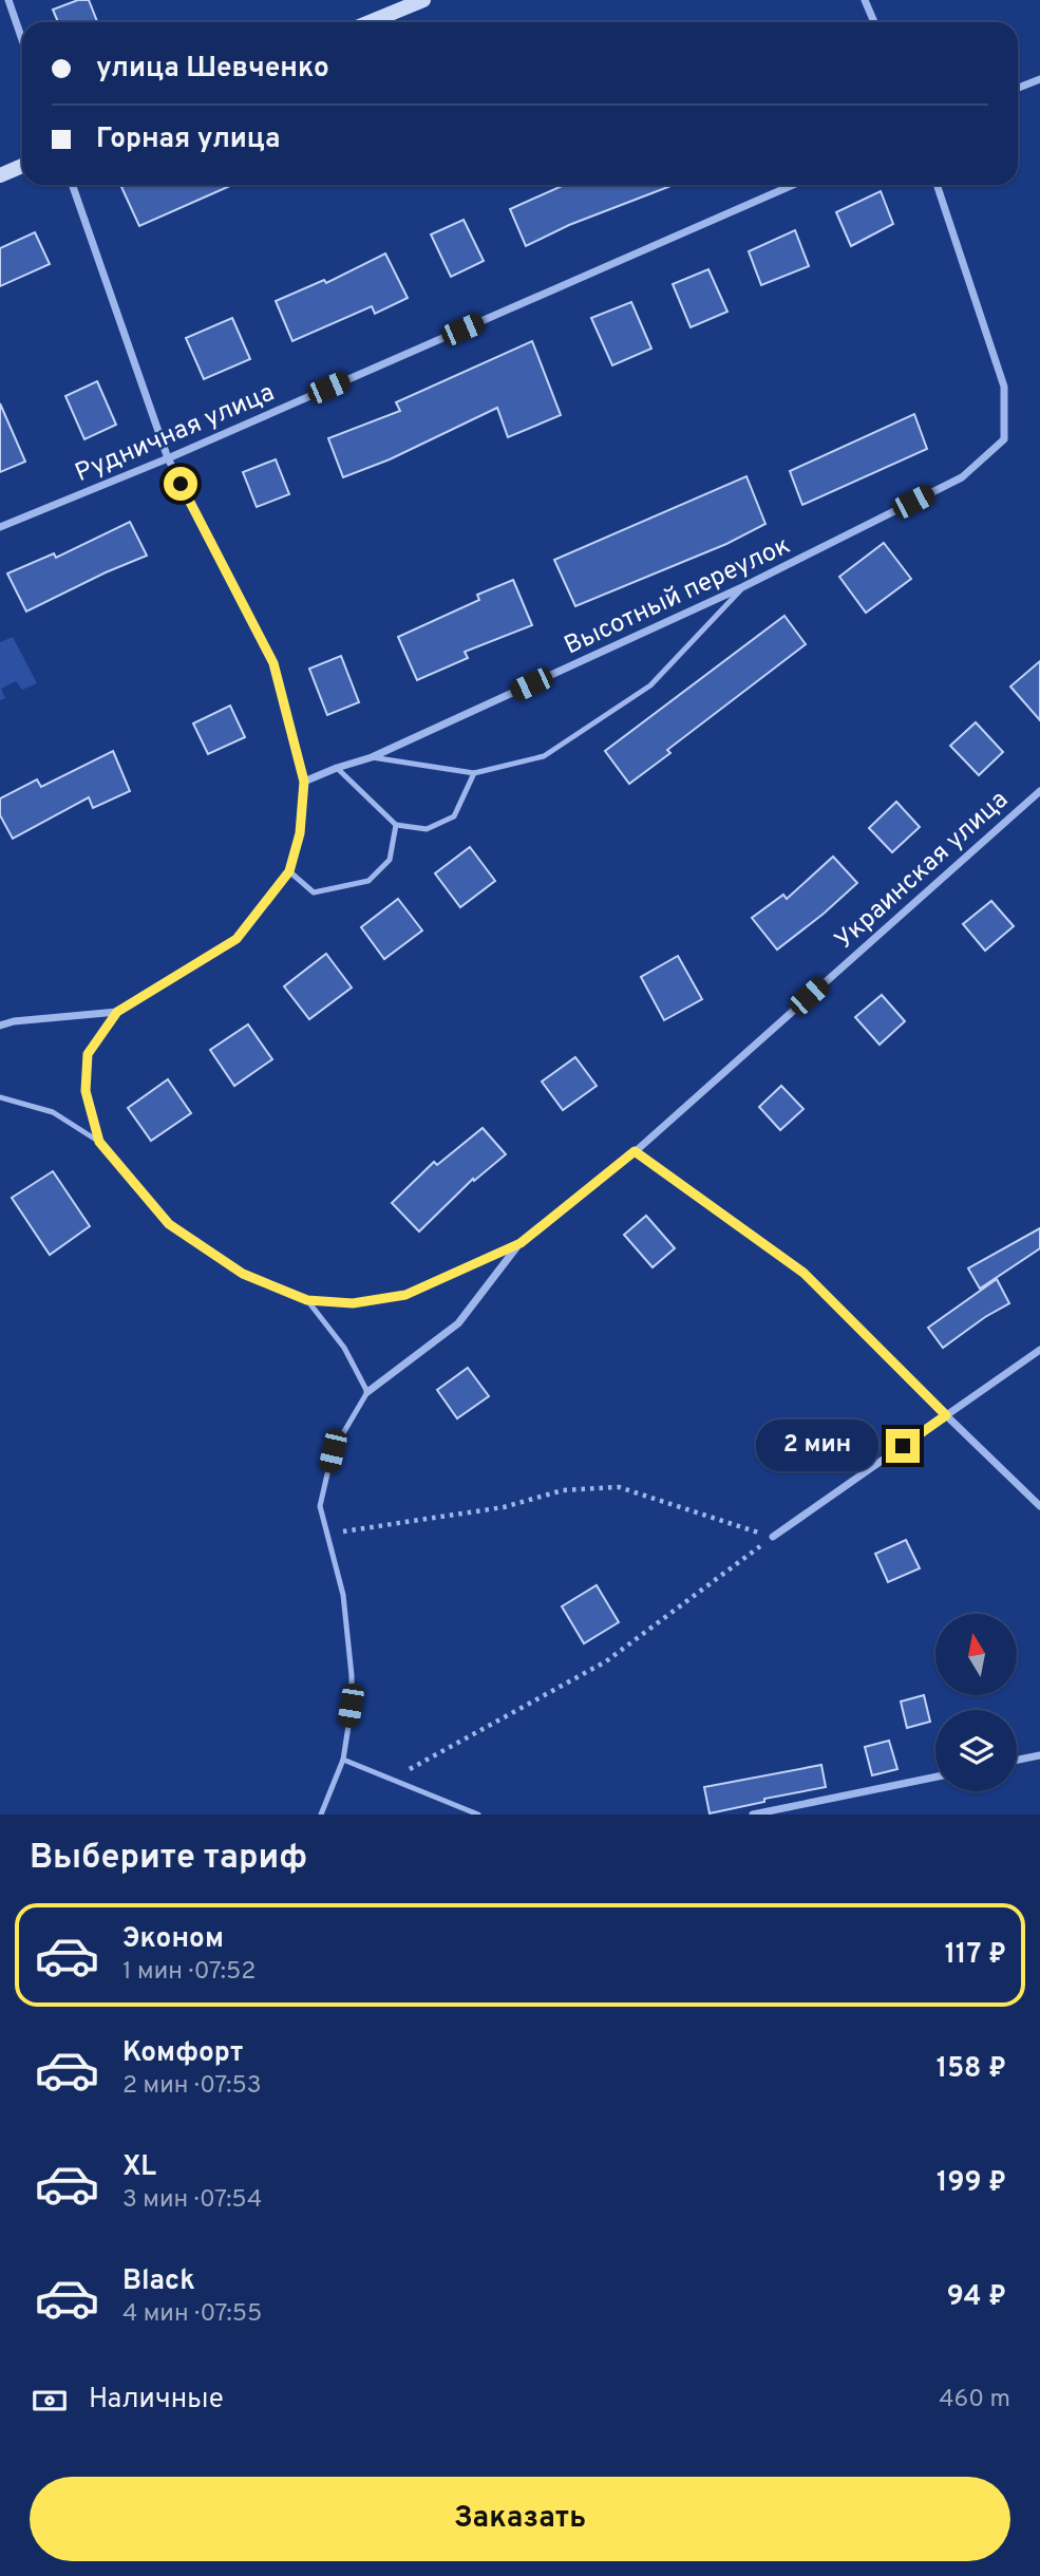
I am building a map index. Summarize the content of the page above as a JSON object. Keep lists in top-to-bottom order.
{
  "streets": {
    "street": ["Рудничная улица", "Высотный переулок", "Украинская улица"]
  },
  "north": "top",
  "page": {
    "banner": ["улица Шевченко", "Горная улица"],
    "bubble": "2 мин",
    "heading": "Выберите тариф",
    "list": [
      {
        "name": "Эконом",
        "note": "1 мин · 07:52",
        "value": "117 ₽"
      },
      {
        "name": "Комфорт",
        "note": "2 мин · 07:53",
        "value": "158 ₽"
      },
      {
        "name": "XL",
        "note": "3 мин · 07:54",
        "value": "199 ₽"
      },
      {
        "name": "Black",
        "note": "4 мин · 07:55",
        "value": "94 ₽"
      }
    ],
    "pay": ["Наличные", "460 m"],
    "buttons": "Заказать"
  }
}
